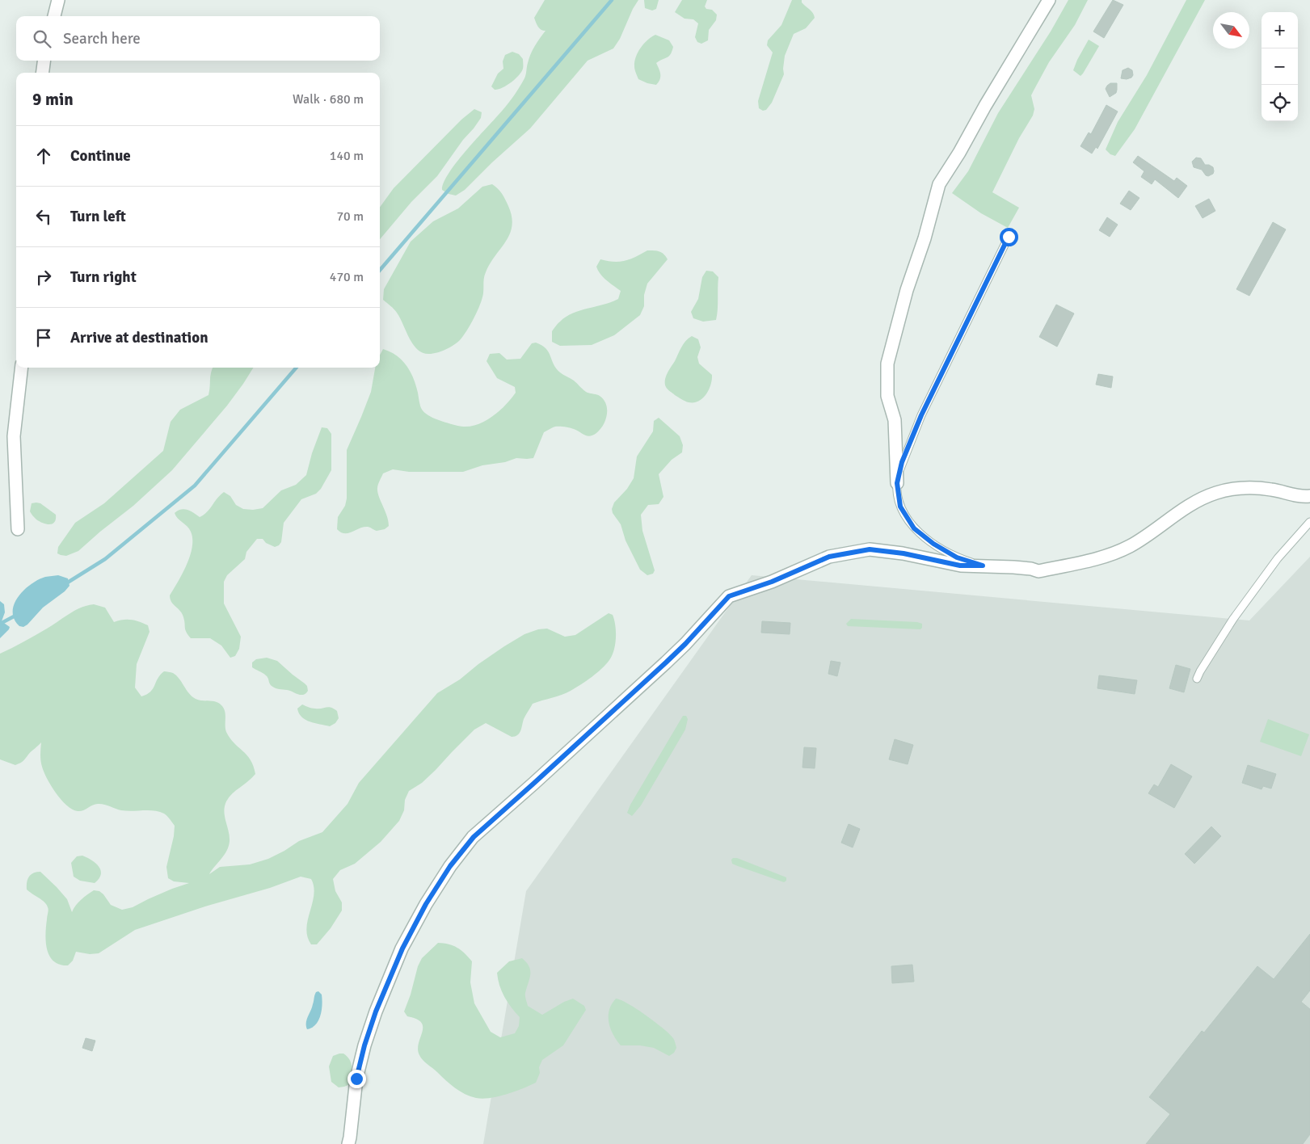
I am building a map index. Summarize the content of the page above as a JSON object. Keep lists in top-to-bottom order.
{
  "north": "bottom right",
  "page": {
    "map_buttons": ["+", "−"],
    "search": "Search here",
    "heading": ["9 min", "Walk · 680 m"],
    "list": [
      ["Continue", "140 m"],
      ["Turn left", "70 m"],
      ["Turn right", "470 m"],
      "Arrive at destination"
    ]
  }
}
